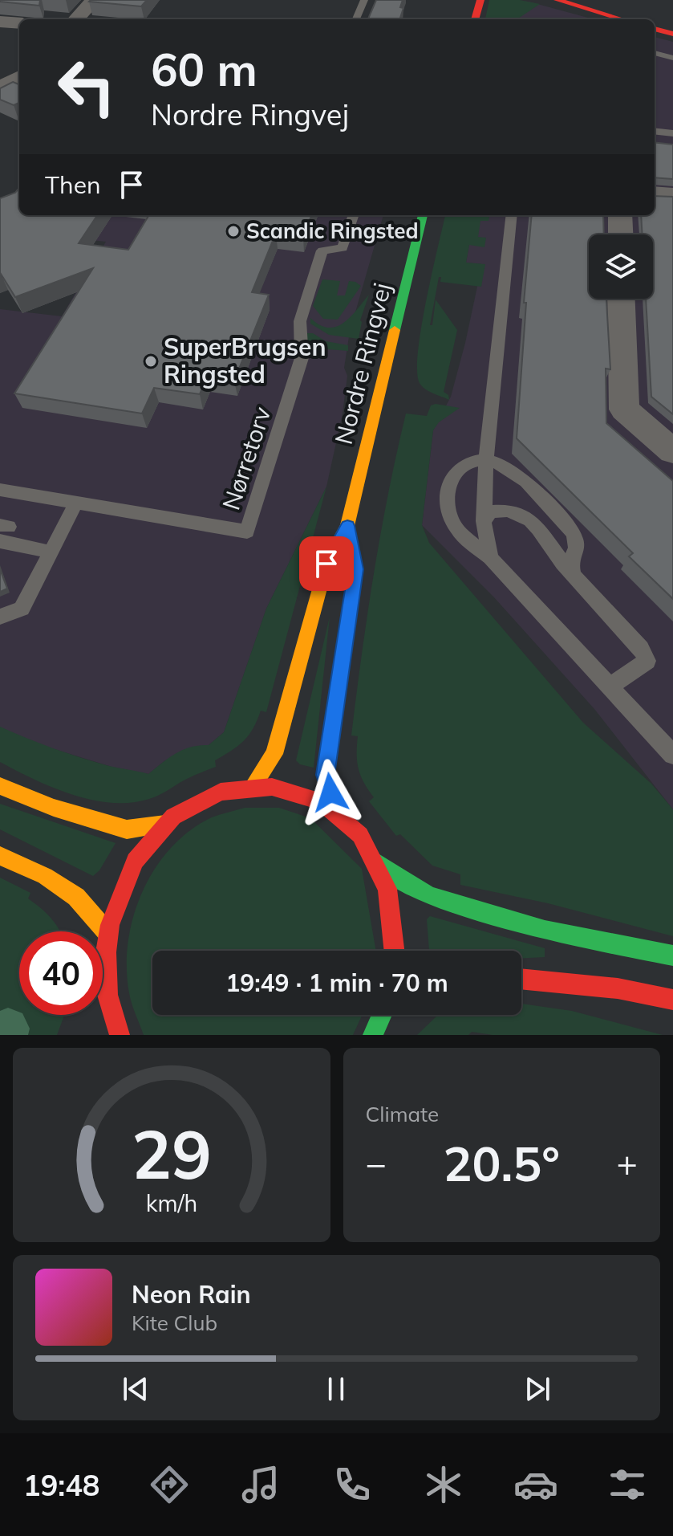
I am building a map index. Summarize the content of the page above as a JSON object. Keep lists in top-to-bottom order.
{
  "streets": {
    "street": ["Nordre Ringvej"],
    "lane": ["Nørretorv"]
  },
  "places": ["Scandic Ringsted", "SuperBrugsen Ringsted"],
  "page": {
    "turn": ["60 m", "Nordre Ringvej"],
    "then": "Then",
    "limit": "40",
    "trip": "19:49 · 1 min · 70 m",
    "tile": "Climate",
    "heat": ["−", "20.5°", "+"],
    "song": ["Neon Rain", "Kite Club"],
    "tabs": "19:48",
    "gauge": ["29", "km/h"]
  }
}
